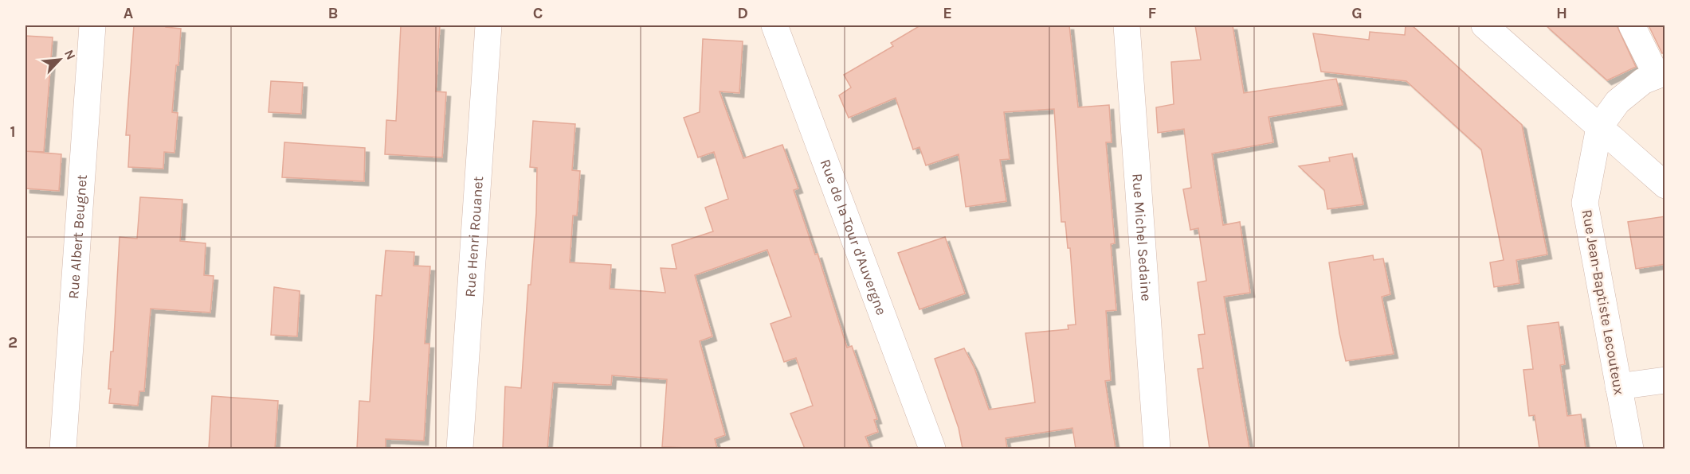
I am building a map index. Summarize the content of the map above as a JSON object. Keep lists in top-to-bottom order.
{
  "streets": {
    "street": [
      "Rue Albert Beugnet",
      "Rue Henri Rouanet",
      "Rue de la Tour d'Auvergne",
      "Rue Michel Sedaine",
      "Rue Jean-Baptiste Lecouteux"
    ]
  },
  "north": "top right",
  "grid": {
    "columns": [
      "A",
      "B",
      "C",
      "D",
      "E",
      "F",
      "G",
      "H"
    ],
    "rows": ["1", "2"]
  }
}
